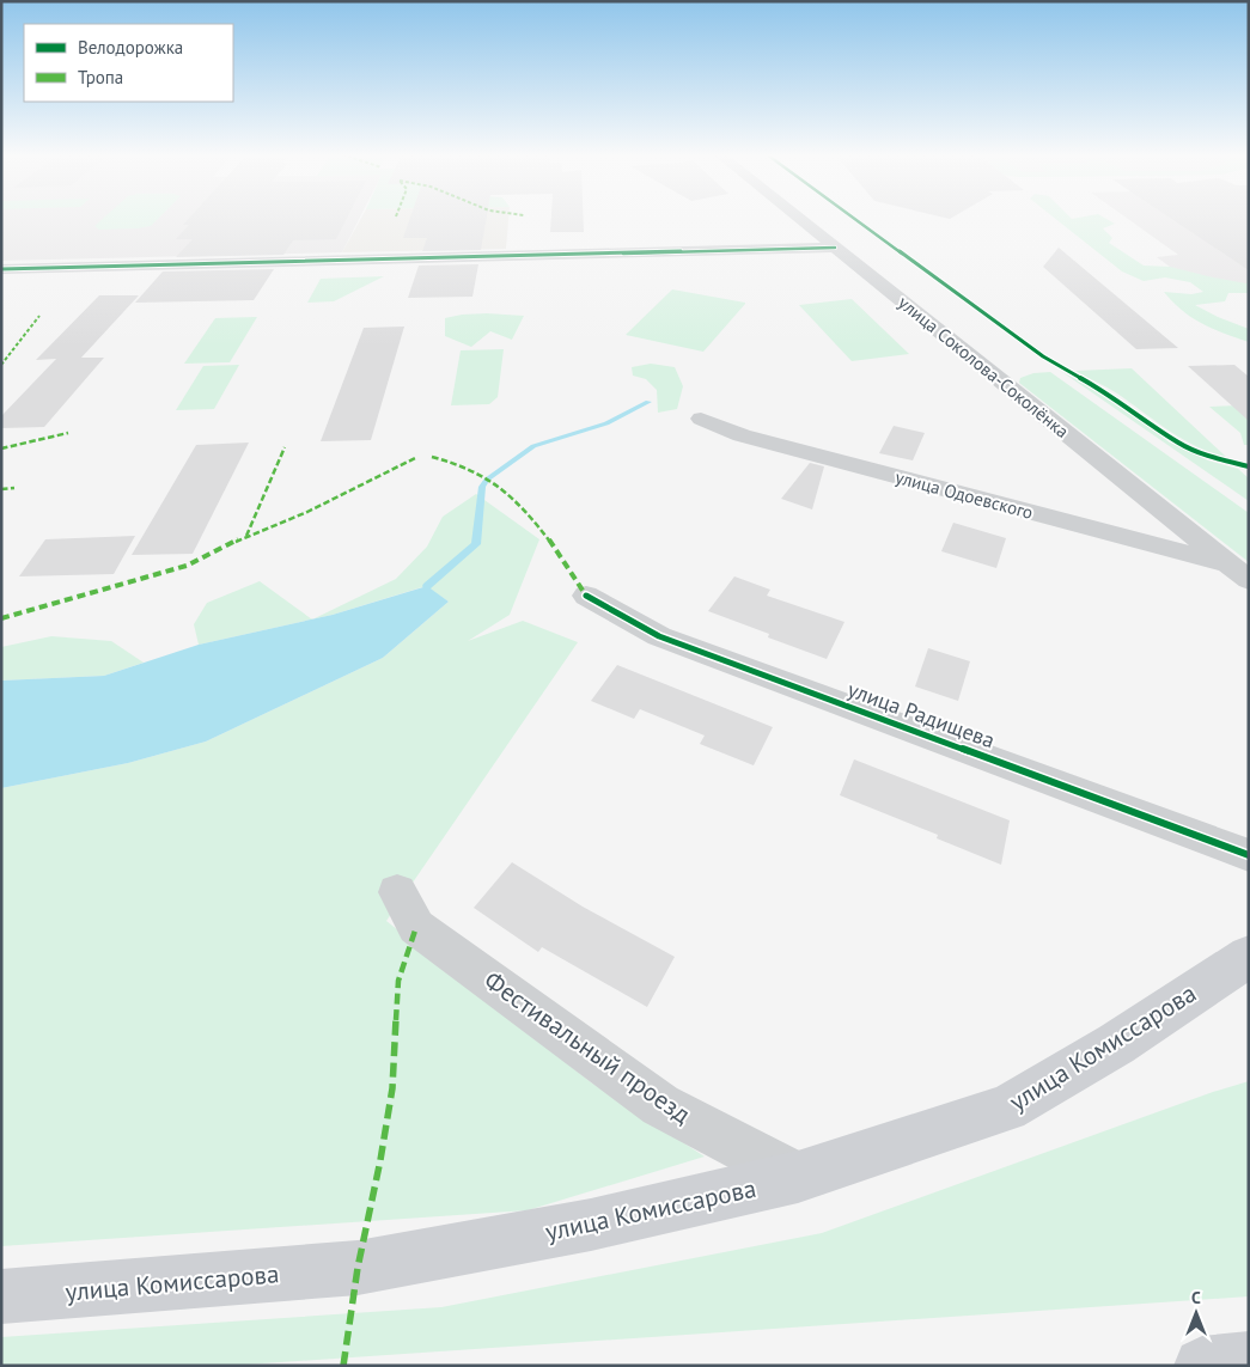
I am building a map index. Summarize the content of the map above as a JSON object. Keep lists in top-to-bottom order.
{
  "streets": {
    "main road": ["улица Комиссарова"],
    "street": [
      "улица Соколова-Соколёнка",
      "улица Одоевского",
      "улица Радищева",
      "Фестивальный проезд"
    ]
  },
  "crossings": [
    ["улица Соколова-Соколёнка", "улица Одоевского"],
    ["Фестивальный проезд", "улица Комиссарова"]
  ],
  "legend": ["Велодорожка", "Тропа"],
  "north": "top"
}
